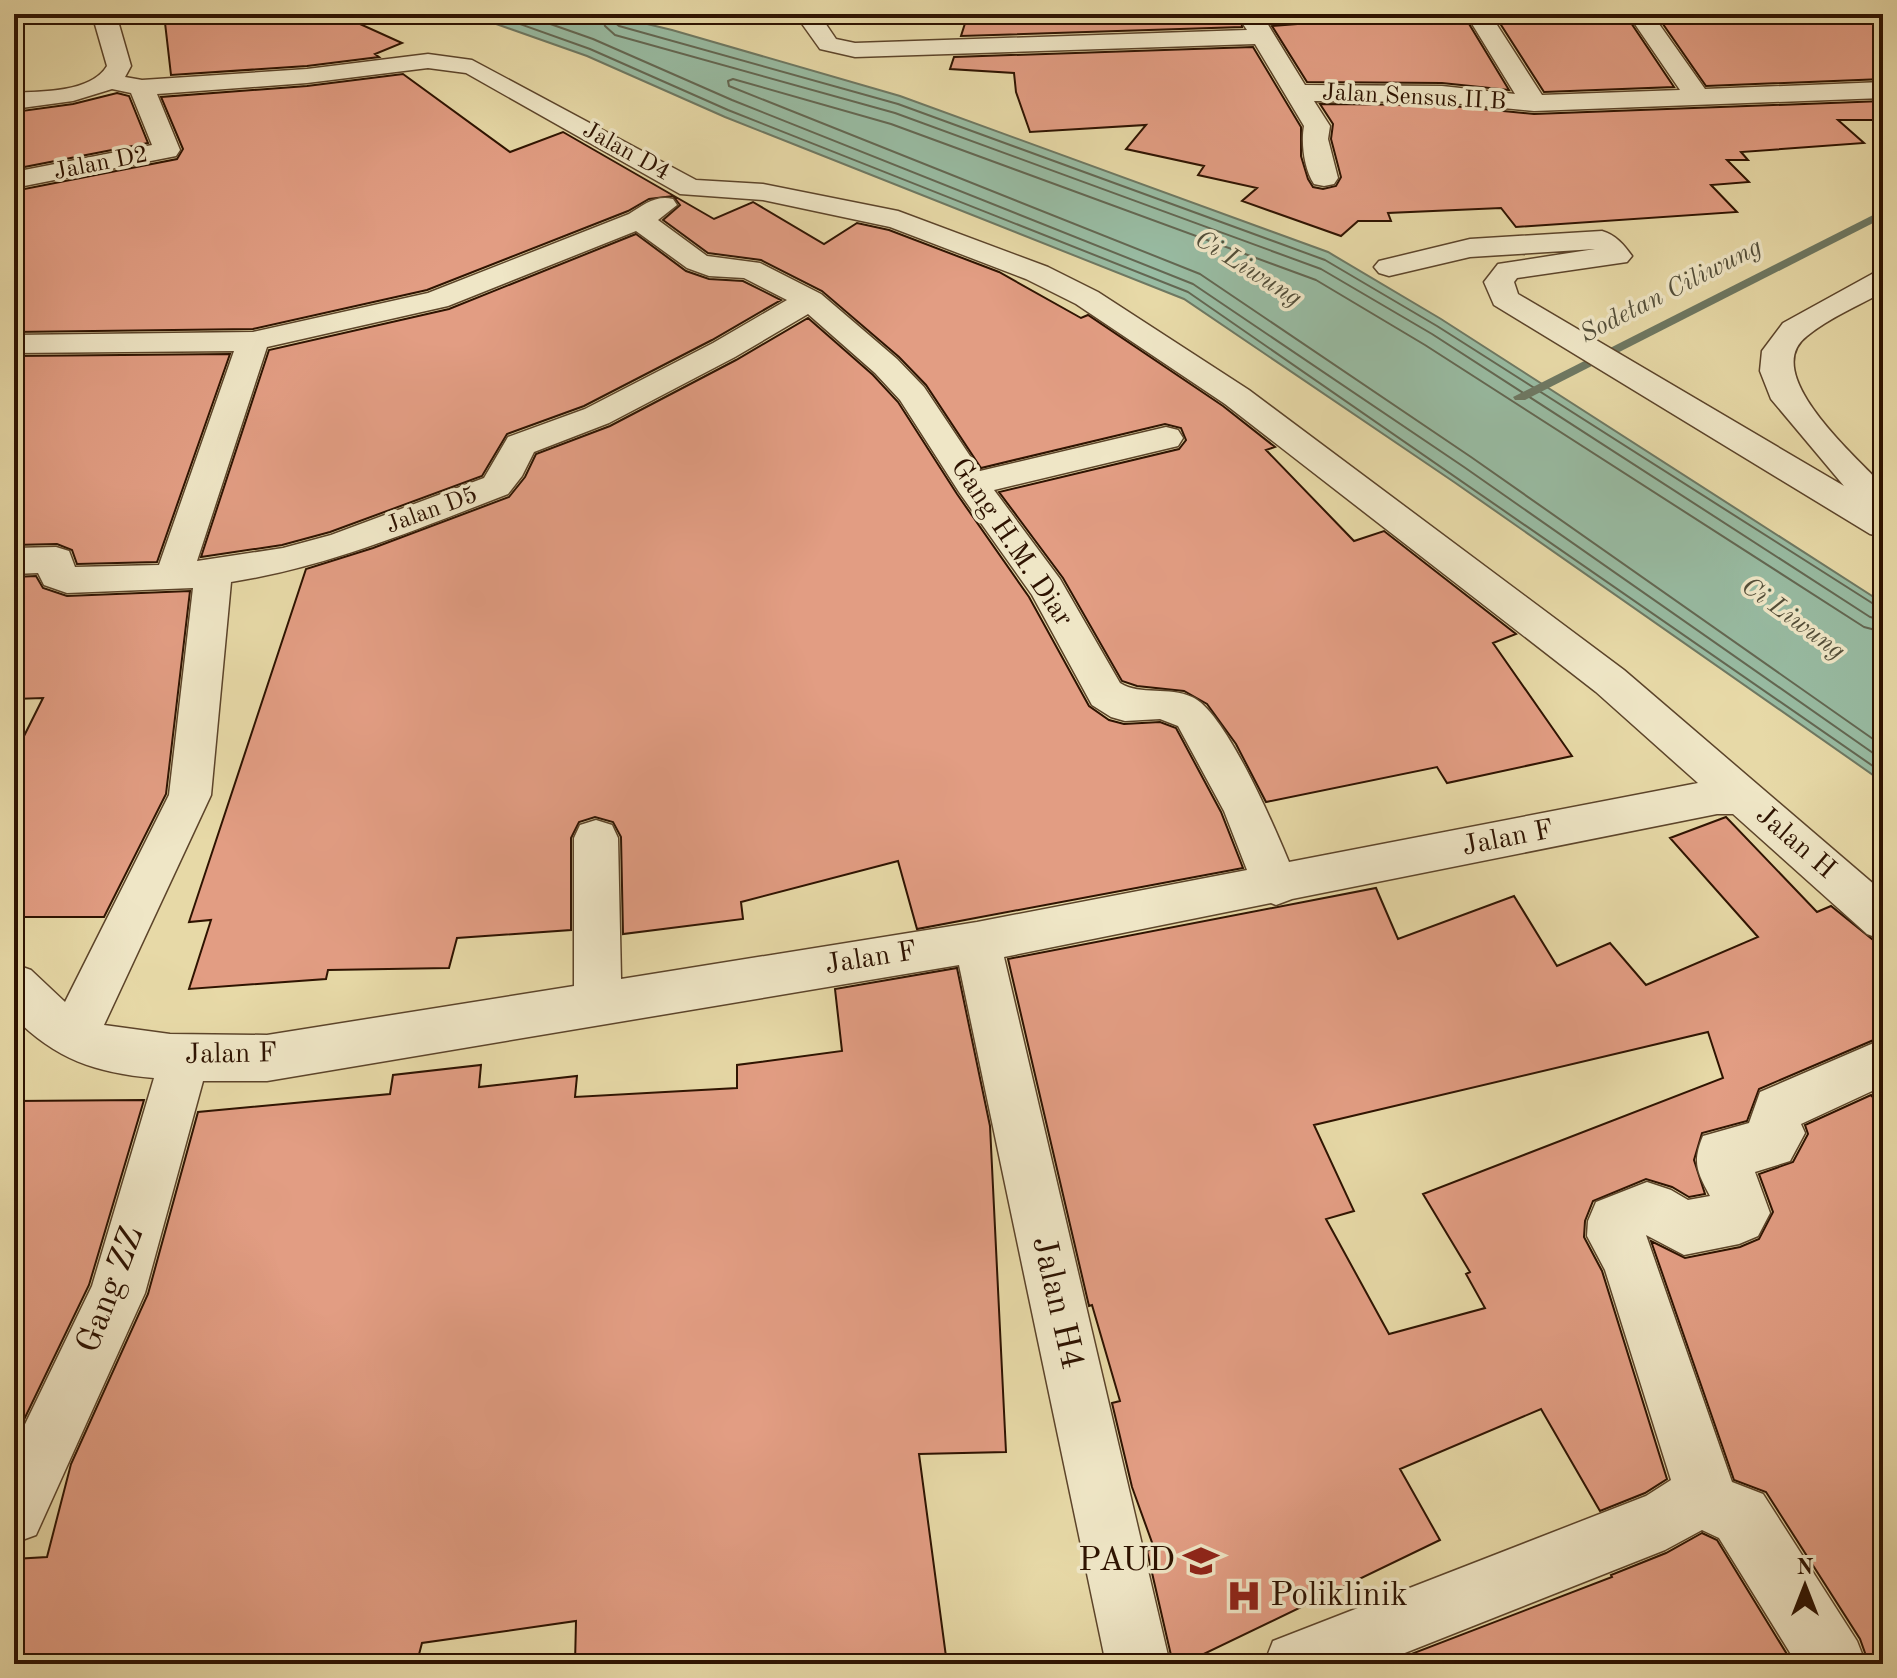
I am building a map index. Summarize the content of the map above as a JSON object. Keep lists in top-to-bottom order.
{
  "streets": {
    "street": [
      "Jalan Sensus II B",
      "Jalan D4",
      "Jalan D2",
      "Jalan D5",
      "Gang H.M. Diar",
      "Jalan F",
      "Jalan H",
      "Gang ZZ",
      "Jalan H4"
    ]
  },
  "crossings": [
    ["Jalan D4", "Jalan D2"],
    ["Jalan D4", "Gang H.M. Diar"],
    ["Jalan D4", "Jalan H"],
    ["Jalan D5", "Gang H.M. Diar"],
    ["Gang H.M. Diar", "Jalan F"],
    ["Jalan F", "Jalan H"],
    ["Jalan F", "Gang ZZ"],
    ["Jalan F", "Jalan H4"]
  ],
  "water": ["Ci Liwung", "Sodetan Ciliwung"],
  "places": {
    "school or university": ["PAUD"],
    "hospital": ["Poliklinik"]
  },
  "north": "top"
}
